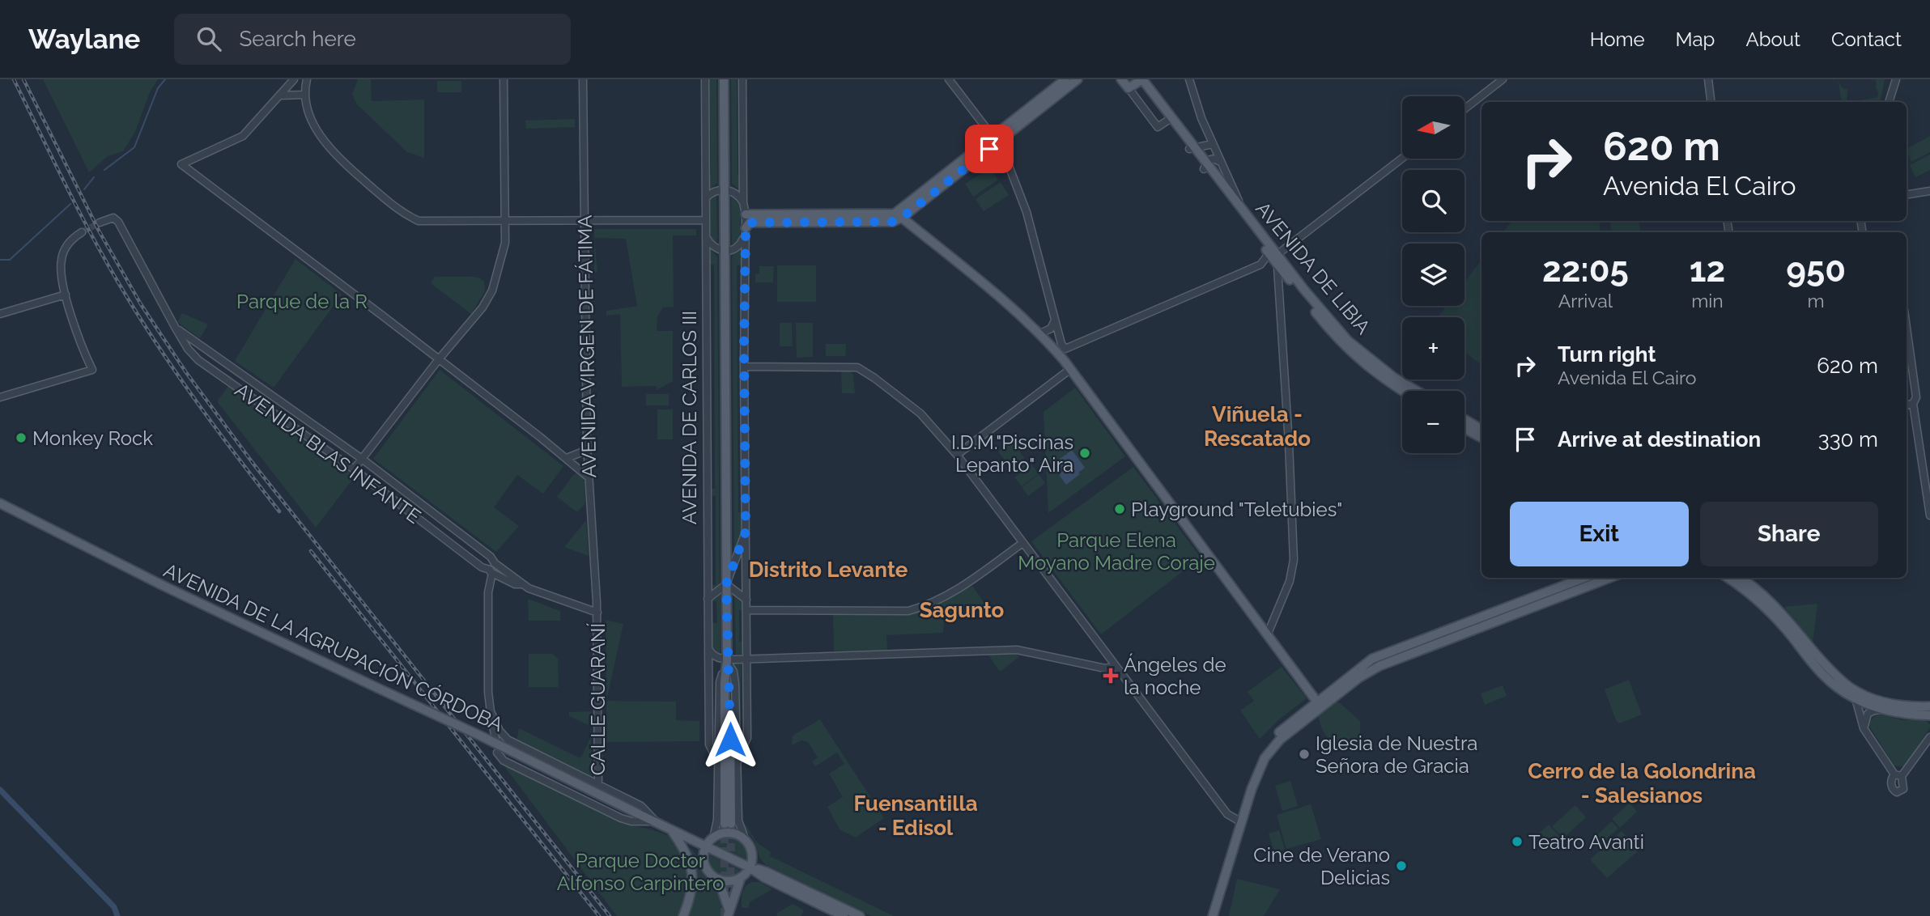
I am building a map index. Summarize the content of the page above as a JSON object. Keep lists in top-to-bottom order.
{
  "streets": {
    "main road": ["AVENIDA DE LIBIA", "AVENIDA DE CARLOS III", "AVENIDA DE LA AGRUPACIÓN CÓRDOBA"],
    "street": ["AVENIDA VIRGEN DE FÁTIMA", "AVENIDA BLAS INFANTE", "CALLE GUARANÍ"]
  },
  "crossings": [
    ["AVENIDA VIRGEN DE FÁTIMA", "AVENIDA BLAS INFANTE"],
    ["AVENIDA VIRGEN DE FÁTIMA", "CALLE GUARANÍ"],
    ["AVENIDA BLAS INFANTE", "CALLE GUARANÍ"],
    ["AVENIDA DE LA AGRUPACIÓN CÓRDOBA", "CALLE GUARANÍ"]
  ],
  "districts": [
    "Viñuela - Rescatado",
    "Distrito Levante",
    "Sagunto",
    "Cerro de la Golondrina - Salesianos",
    "Fuensantilla - Edisol"
  ],
  "parks": ["Parque de la R", "Parque Elena Moyano Madre Coraje", "Parque Doctor Alfonso Carpintero"],
  "places": {
    "other": [
      "Monkey Rock",
      "I.D.M.\"Piscinas Lepanto\" Aira",
      "Playground \"Teletubies\"",
      "Iglesia de Nuestra Señora de Gracia",
      "Teatro Avanti",
      "Cine de Verano Delicias"
    ],
    "health": ["Ángeles de la noche"]
  },
  "north": "left",
  "page": {
    "header": "Waylane",
    "search": "Search here",
    "nav": [
      "Home",
      "Map",
      "About",
      "Contact"
    ],
    "map_buttons": ["+", "−"],
    "turn": ["620 m", "Avenida El Cairo"],
    "eta": [
      "22:05",
      "Arrival",
      "12",
      "min",
      "950",
      "m"
    ],
    "list": [
      {
        "name": "Turn right",
        "note": "Avenida El Cairo",
        "value": "620 m"
      },
      {
        "name": "Arrive at destination",
        "value": "330 m"
      }
    ],
    "buttons": ["Exit", "Share"]
  }
}
